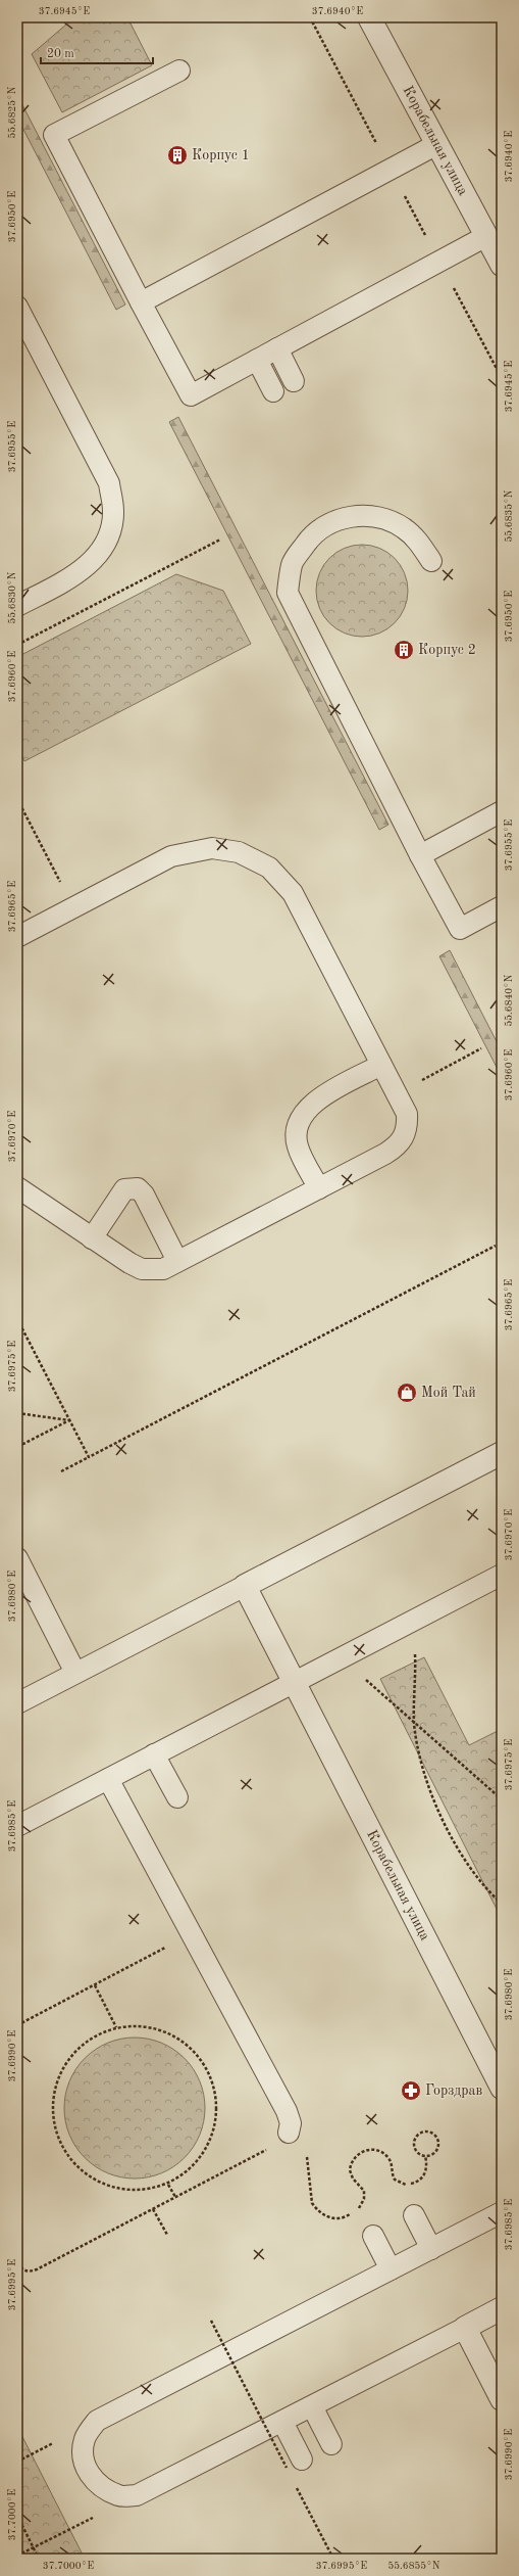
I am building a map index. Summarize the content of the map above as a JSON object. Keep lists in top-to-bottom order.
{
  "streets": {
    "street": ["Корабельная улица"]
  },
  "places": {
    "building": ["Корпус 1", "Корпус 2"],
    "shop": ["Мой Тай"],
    "pharmacy": ["Горздрав"]
  },
  "scale_bar": "20 m",
  "coordinates": [
    "37.6945°E",
    "37.6940°E",
    "55.6825°N",
    "37.6950°E",
    "37.6955°E",
    "55.6835°N",
    "55.6830°N",
    "37.6960°E",
    "37.6965°E",
    "55.6840°N",
    "37.6970°E",
    "37.6975°E",
    "37.6980°E",
    "37.6985°E",
    "37.6990°E",
    "37.6995°E",
    "37.7000°E",
    "55.6855°N"
  ]
}
